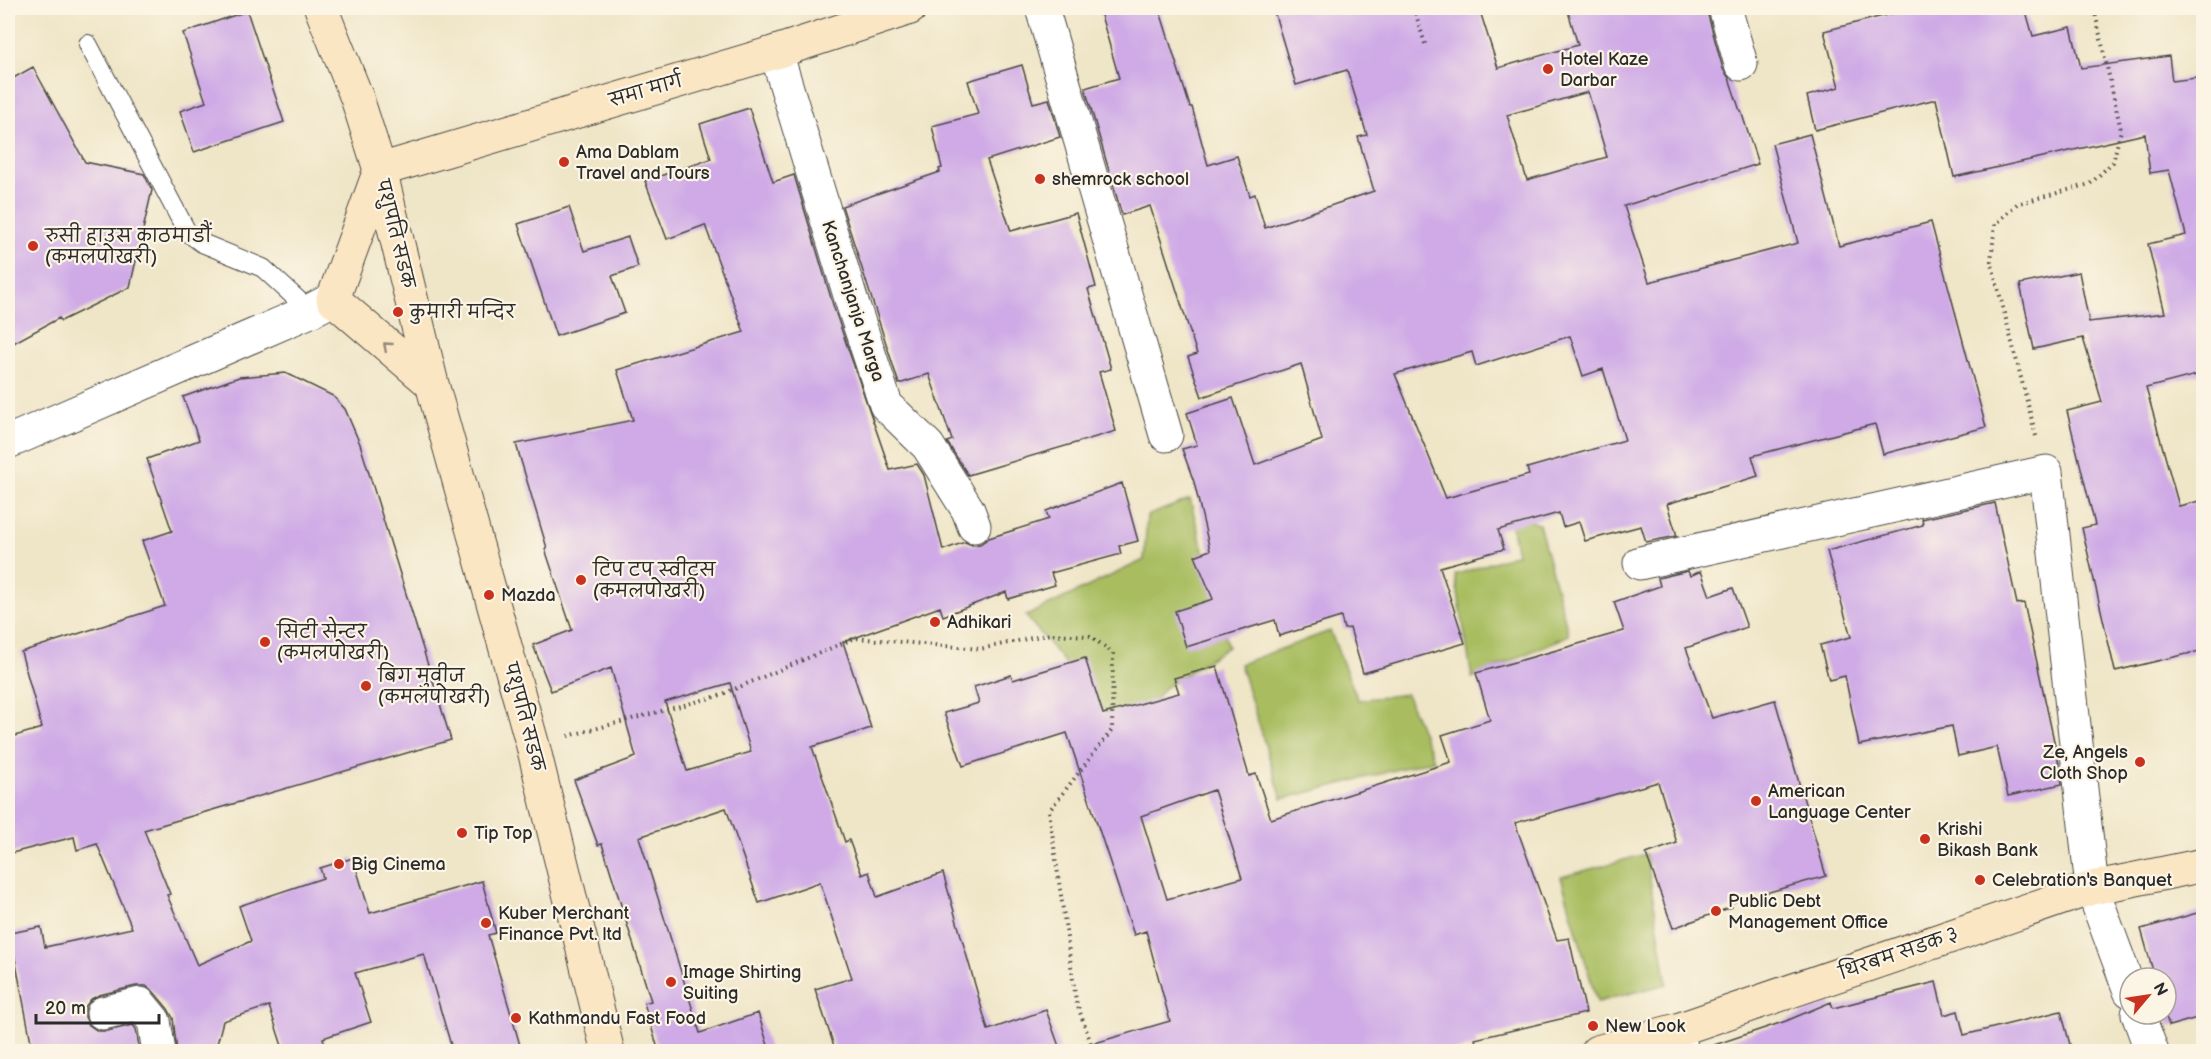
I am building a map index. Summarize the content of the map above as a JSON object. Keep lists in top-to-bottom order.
{
  "streets": {
    "main road": ["समा मार्ग", "पशुपति सडक", "थिरबम सडक ३"],
    "street": ["Kanchanjanja Marga"]
  },
  "crossings": [
    ["समा मार्ग", "पशुपति सडक"],
    ["समा मार्ग", "Kanchanjanja Marga"]
  ],
  "places": [
    "Hotel Kaze Darbar",
    "Ama Dablam Travel and Tours",
    "shemrock school",
    "रुसी हाउस काठमाडौं (कमलपोखरी)",
    "कुमारी मन्दिर",
    "टिप टप स्वीट्स (कमलपोखरी)",
    "Mazda",
    "Adhikari",
    "सिटी सेन्टर (कमलपोखरी)",
    "बिग मुवीज (कमलपोखरी)",
    "Ze, Angels Cloth Shop",
    "American Language Center",
    "Tip Top",
    "Krishi Bikash Bank",
    "Big Cinema",
    "Celebration's Banquet",
    "Public Debt Management Office",
    "Kuber Merchant Finance Pvt. ltd",
    "Image Shirting Suiting",
    "Kathmandu Fast Food",
    "New Look"
  ],
  "scale_bar": "20 m",
  "north": "top right"
}
